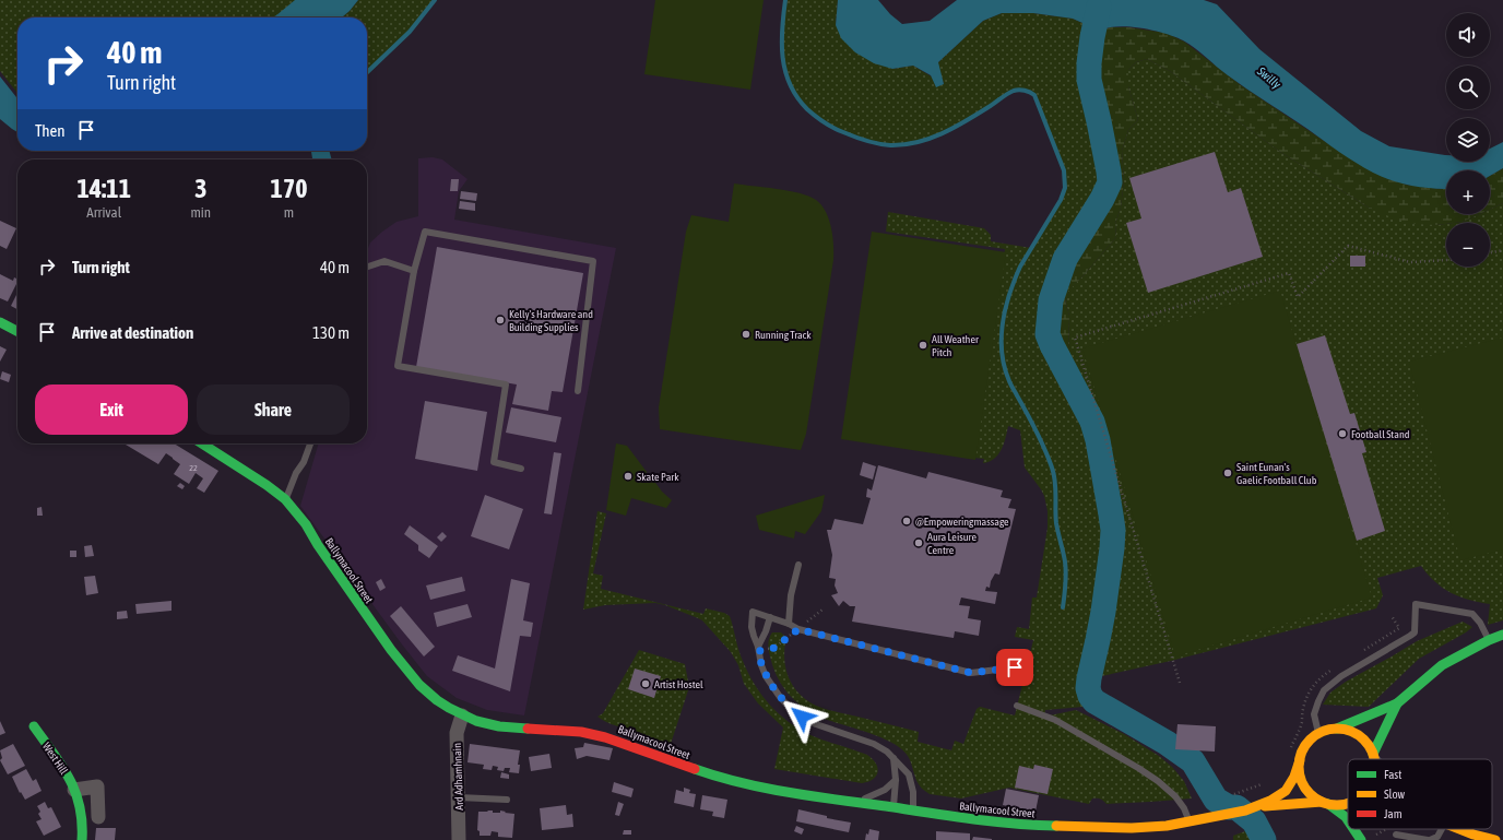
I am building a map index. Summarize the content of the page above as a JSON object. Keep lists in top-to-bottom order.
{
  "streets": {
    "main road": ["Ballymacool Street", "West Hill"],
    "street": ["Ard Adhamhnain"]
  },
  "crossings": [
    ["Ballymacool Street", "Ard Adhamhnain"]
  ],
  "water": ["Swilly"],
  "places": [
    "Kelly's Hardware and Building Supplies",
    "Running Track",
    "All Weather Pitch",
    "Football Stand",
    "Saint Eunan's Gaelic Football Club",
    "Skate Park",
    "@Empoweringmassage",
    "Aura Leisure Centre",
    "Artist Hostel"
  ],
  "house_numbers": ["22"],
  "legend": ["Fast", "Slow", "Jam"],
  "page": {
    "map_buttons": ["+", "−"],
    "turn": ["40 m", "Turn right"],
    "then": "Then",
    "eta": [
      "14:11",
      "Arrival",
      "3",
      "min",
      "170",
      "m"
    ],
    "list": [
      {
        "name": "Turn right",
        "value": "40 m"
      },
      {
        "name": "Arrive at destination",
        "value": "130 m"
      }
    ],
    "buttons": ["Exit", "Share"]
  }
}
